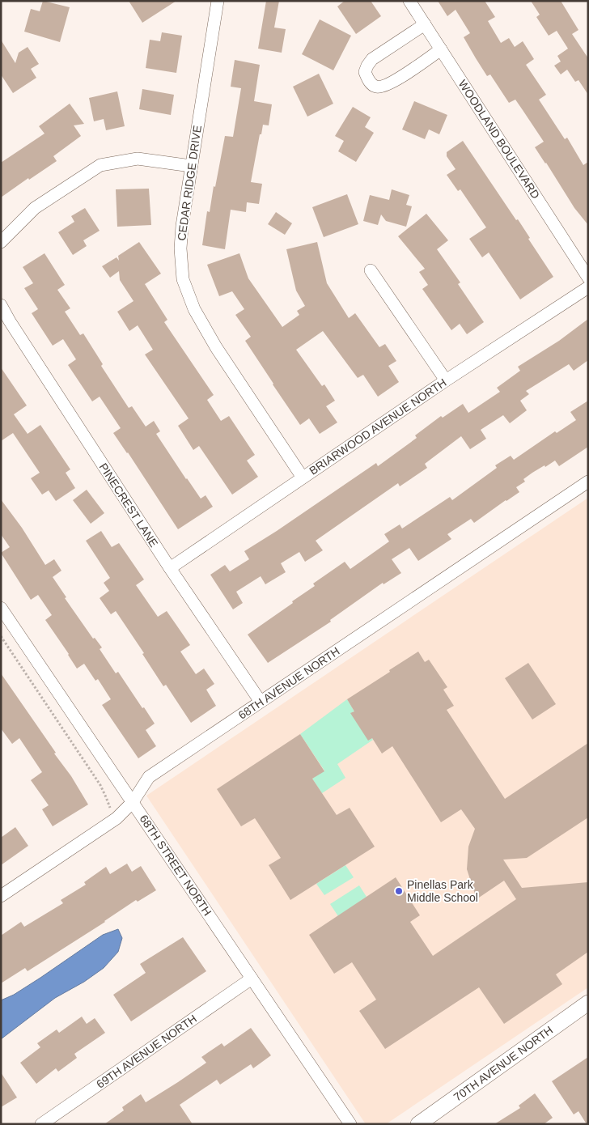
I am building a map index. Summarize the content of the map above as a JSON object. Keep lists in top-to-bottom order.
{
  "streets": {
    "street": [
      "WOODLAND BOULEVARD",
      "CEDAR RIDGE DRIVE",
      "BRIARWOOD AVENUE NORTH",
      "PINECREST LANE",
      "68TH AVENUE NORTH",
      "68TH STREET NORTH",
      "69TH AVENUE NORTH",
      "70TH AVENUE NORTH"
    ]
  },
  "crossings": [
    ["CEDAR RIDGE DRIVE", "BRIARWOOD AVENUE NORTH"],
    ["BRIARWOOD AVENUE NORTH", "PINECREST LANE"],
    ["PINECREST LANE", "68TH AVENUE NORTH"],
    ["68TH AVENUE NORTH", "68TH STREET NORTH"],
    ["68TH STREET NORTH", "69TH AVENUE NORTH"]
  ],
  "places": ["Pinellas Park Middle School"]
}
